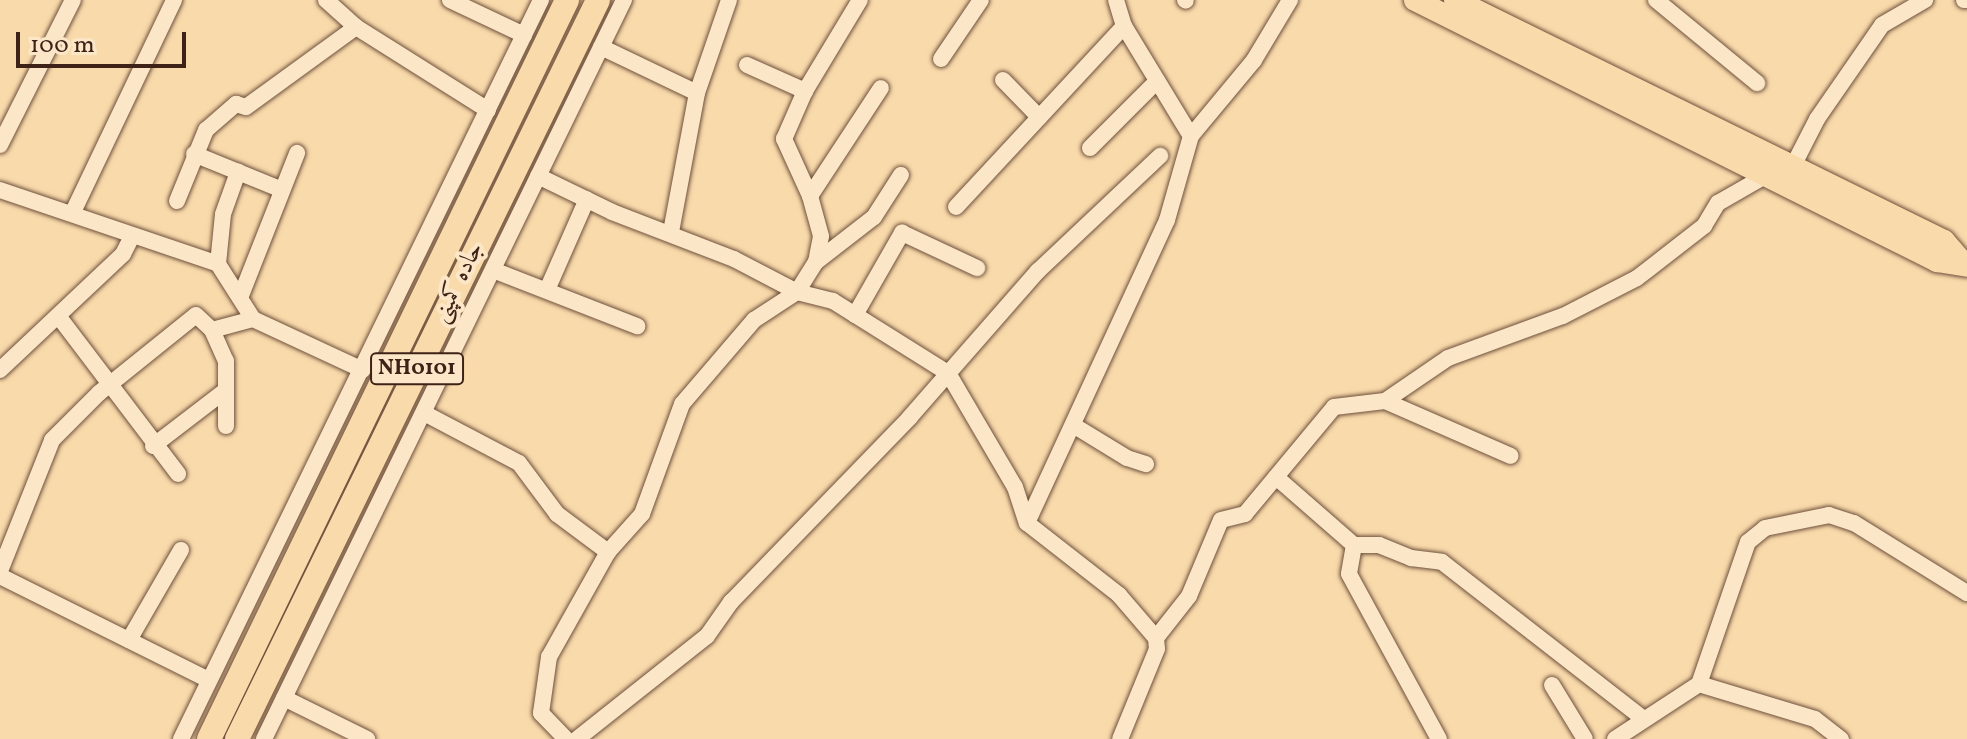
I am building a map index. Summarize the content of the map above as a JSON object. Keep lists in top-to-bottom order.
{
  "streets": {
    "highway": ["جاده کمپنی", "NH0101"]
  },
  "scale_bar": "100 m"
}
